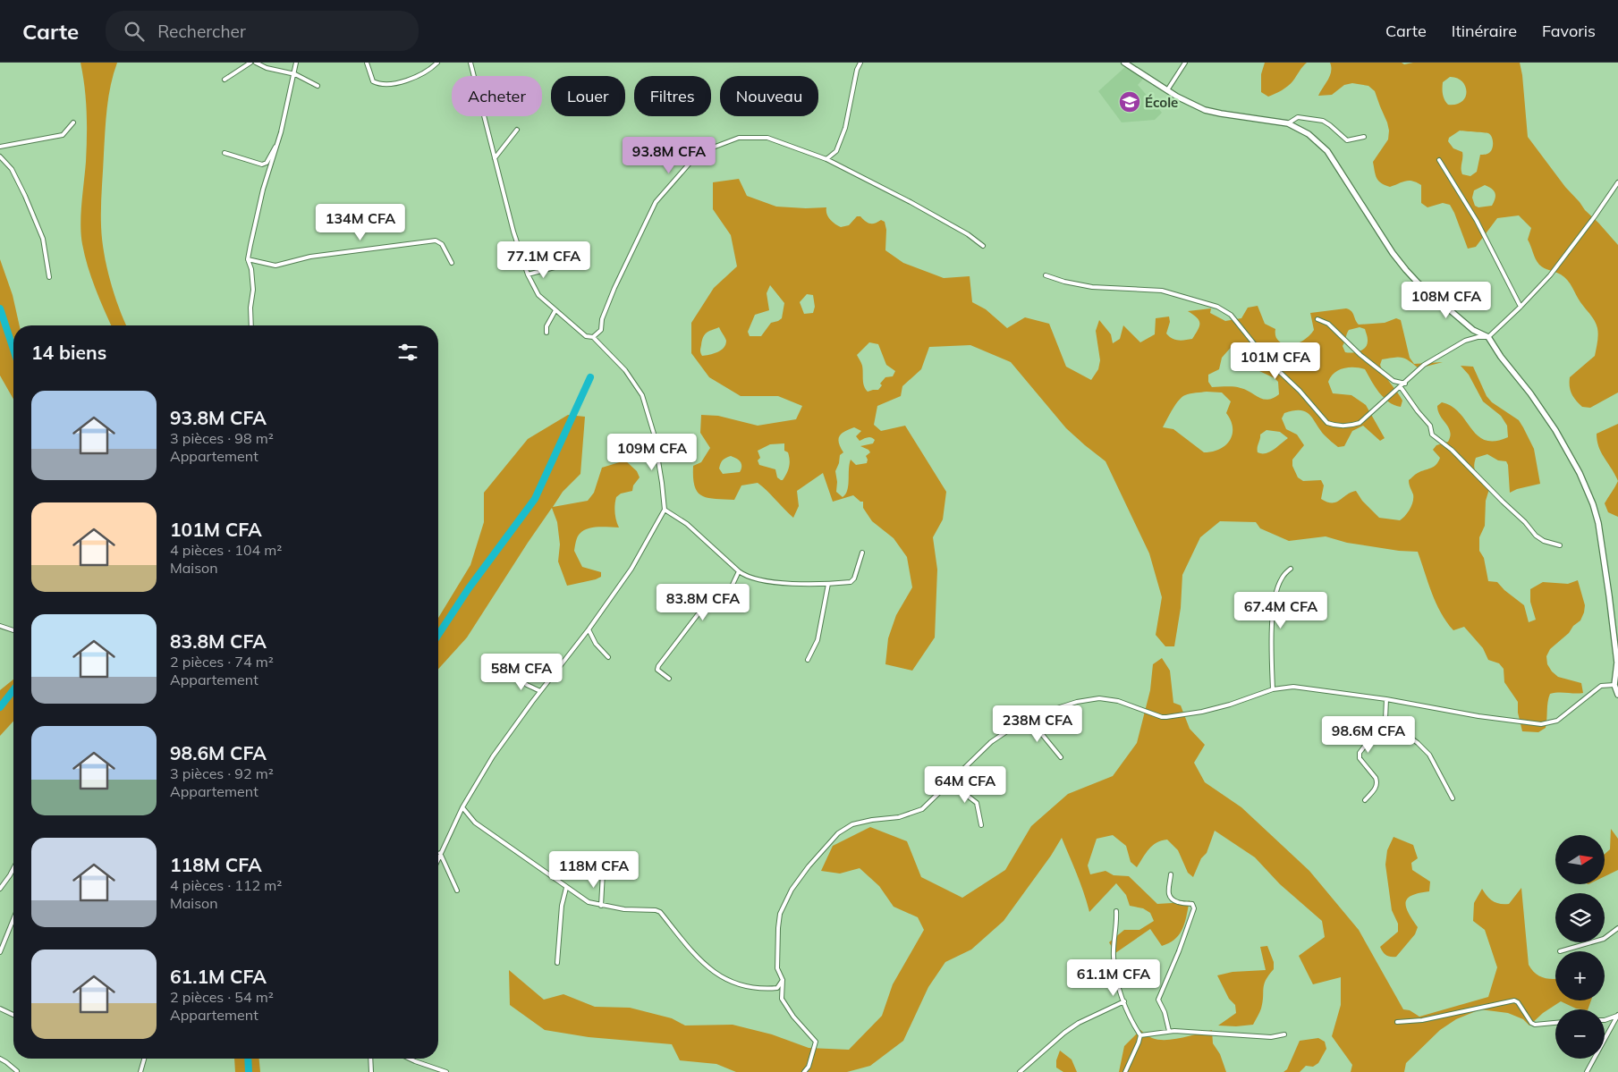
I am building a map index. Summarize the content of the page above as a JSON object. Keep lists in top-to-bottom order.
{
  "places": {
    "school or university": ["École"]
  },
  "north": "right",
  "page": {
    "header": "Carte",
    "search": "Rechercher",
    "nav": ["Carte", "Itinéraire", "Favoris"],
    "chip": [
      "Acheter",
      "Louer",
      "Filtres",
      "Nouveau"
    ],
    "price": [
      "93.8M CFA",
      "134M CFA",
      "77.1M CFA",
      "108M CFA",
      "101M CFA",
      "109M CFA",
      "83.8M CFA",
      "67.4M CFA",
      "58M CFA",
      "238M CFA",
      "98.6M CFA",
      "64M CFA",
      "118M CFA",
      "61.1M CFA"
    ],
    "heading": "14 biens",
    "list": [
      {
        "name": "93.8M CFA",
        "note": "3 pièces · 98 m² · Appartement"
      },
      {
        "name": "101M CFA",
        "note": "4 pièces · 104 m² · Maison"
      },
      {
        "name": "83.8M CFA",
        "note": "2 pièces · 74 m² · Appartement"
      },
      {
        "name": "98.6M CFA",
        "note": "3 pièces · 92 m² · Appartement"
      },
      {
        "name": "118M CFA",
        "note": "4 pièces · 112 m² · Maison"
      },
      {
        "name": "61.1M CFA",
        "note": "2 pièces · 54 m² · Appartement"
      }
    ],
    "map_buttons": ["+", "−"]
  }
}
